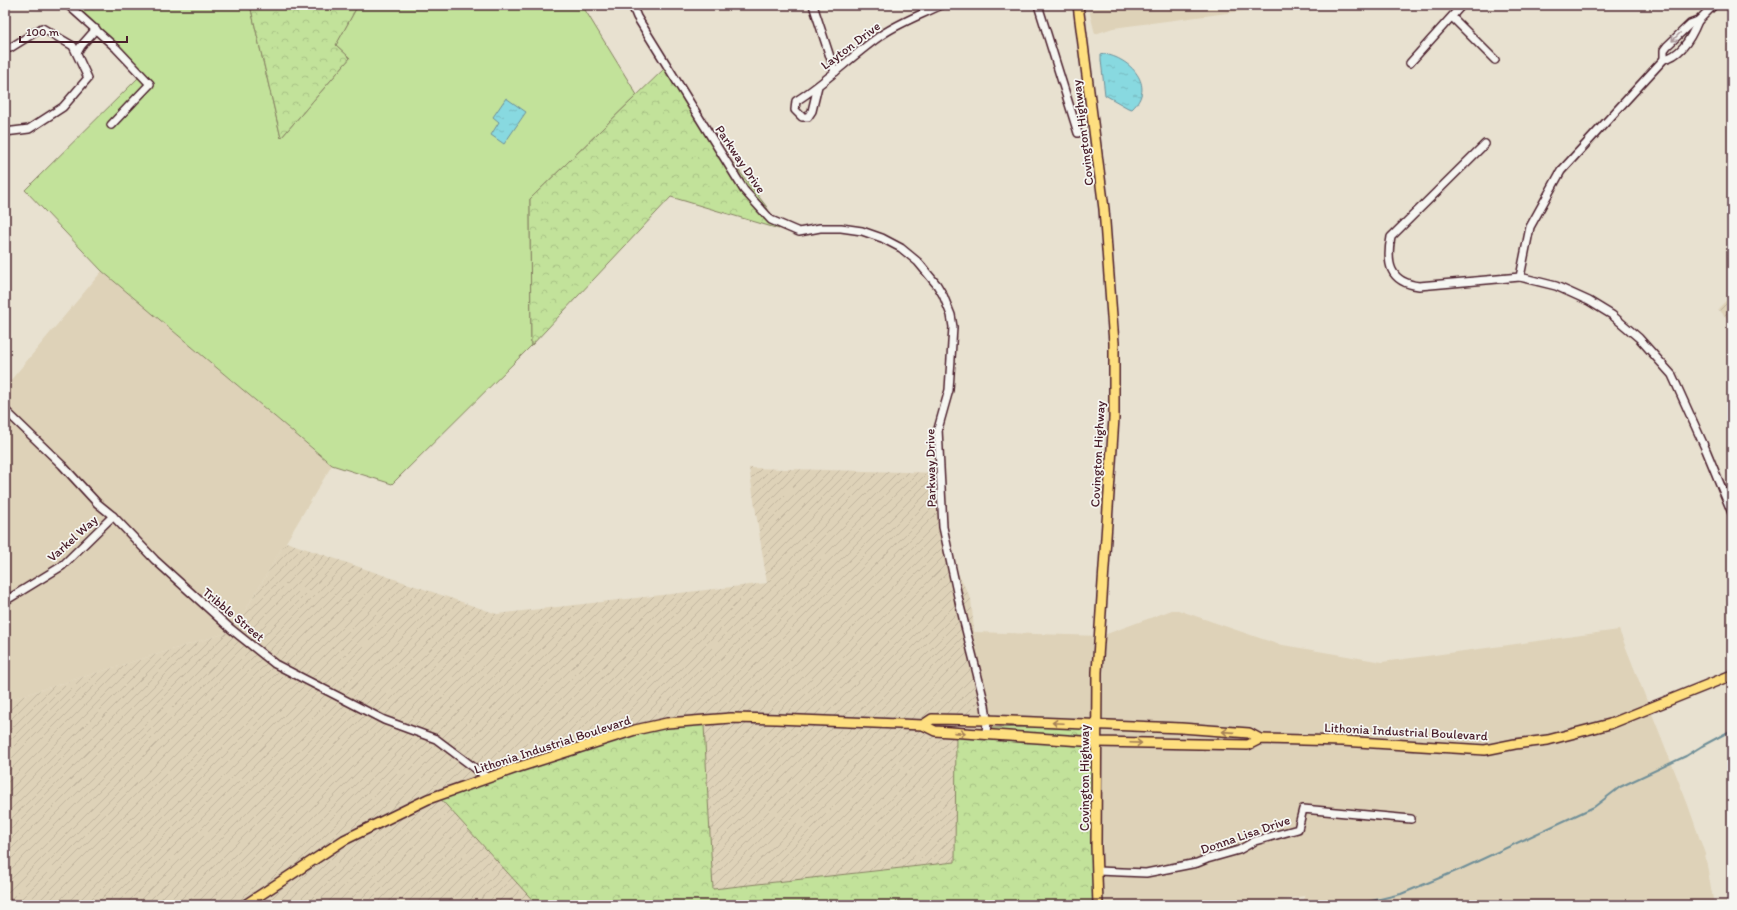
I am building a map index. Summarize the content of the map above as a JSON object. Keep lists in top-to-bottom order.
{
  "streets": {
    "main road": ["Covington Highway", "Lithonia Industrial Boulevard"],
    "street": [
      "Layton Drive",
      "Parkway Drive",
      "Varkel Way",
      "Tribble Street",
      "Donna Lisa Drive"
    ]
  },
  "crossings": [
    ["Covington Highway", "Lithonia Industrial Boulevard"],
    ["Covington Highway", "Donna Lisa Drive"],
    ["Parkway Drive", "Lithonia Industrial Boulevard"],
    ["Varkel Way", "Tribble Street"],
    ["Tribble Street", "Lithonia Industrial Boulevard"]
  ],
  "scale_bar": "100 m"
}
